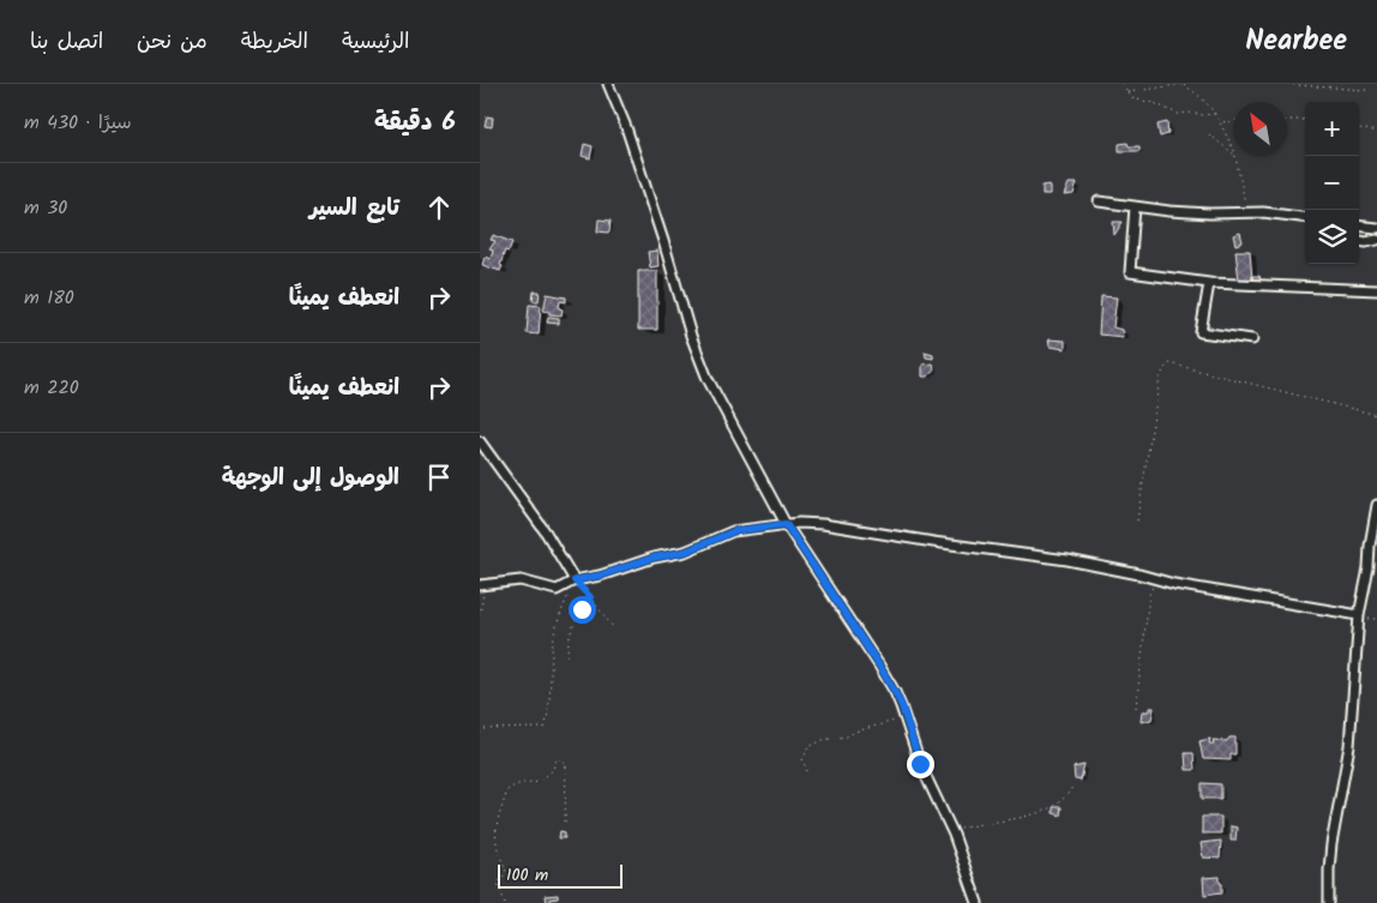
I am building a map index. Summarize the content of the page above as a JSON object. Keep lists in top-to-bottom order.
{
  "scale_bar": "100 m",
  "north": "top left",
  "page": {
    "header": "Nearbee",
    "nav": [
      "الرئيسية",
      "الخريطة",
      "من نحن",
      "اتصل بنا"
    ],
    "heading": ["6 دقيقة", "سيرًا · 430 m"],
    "map_buttons": ["+", "−"],
    "list": [
      ["تابع السير", "30 m"],
      ["انعطف يمينًا", "180 m"],
      ["انعطف يمينًا", "220 m"],
      "الوصول إلى الوجهة"
    ],
    "scale": "100 m"
  }
}
